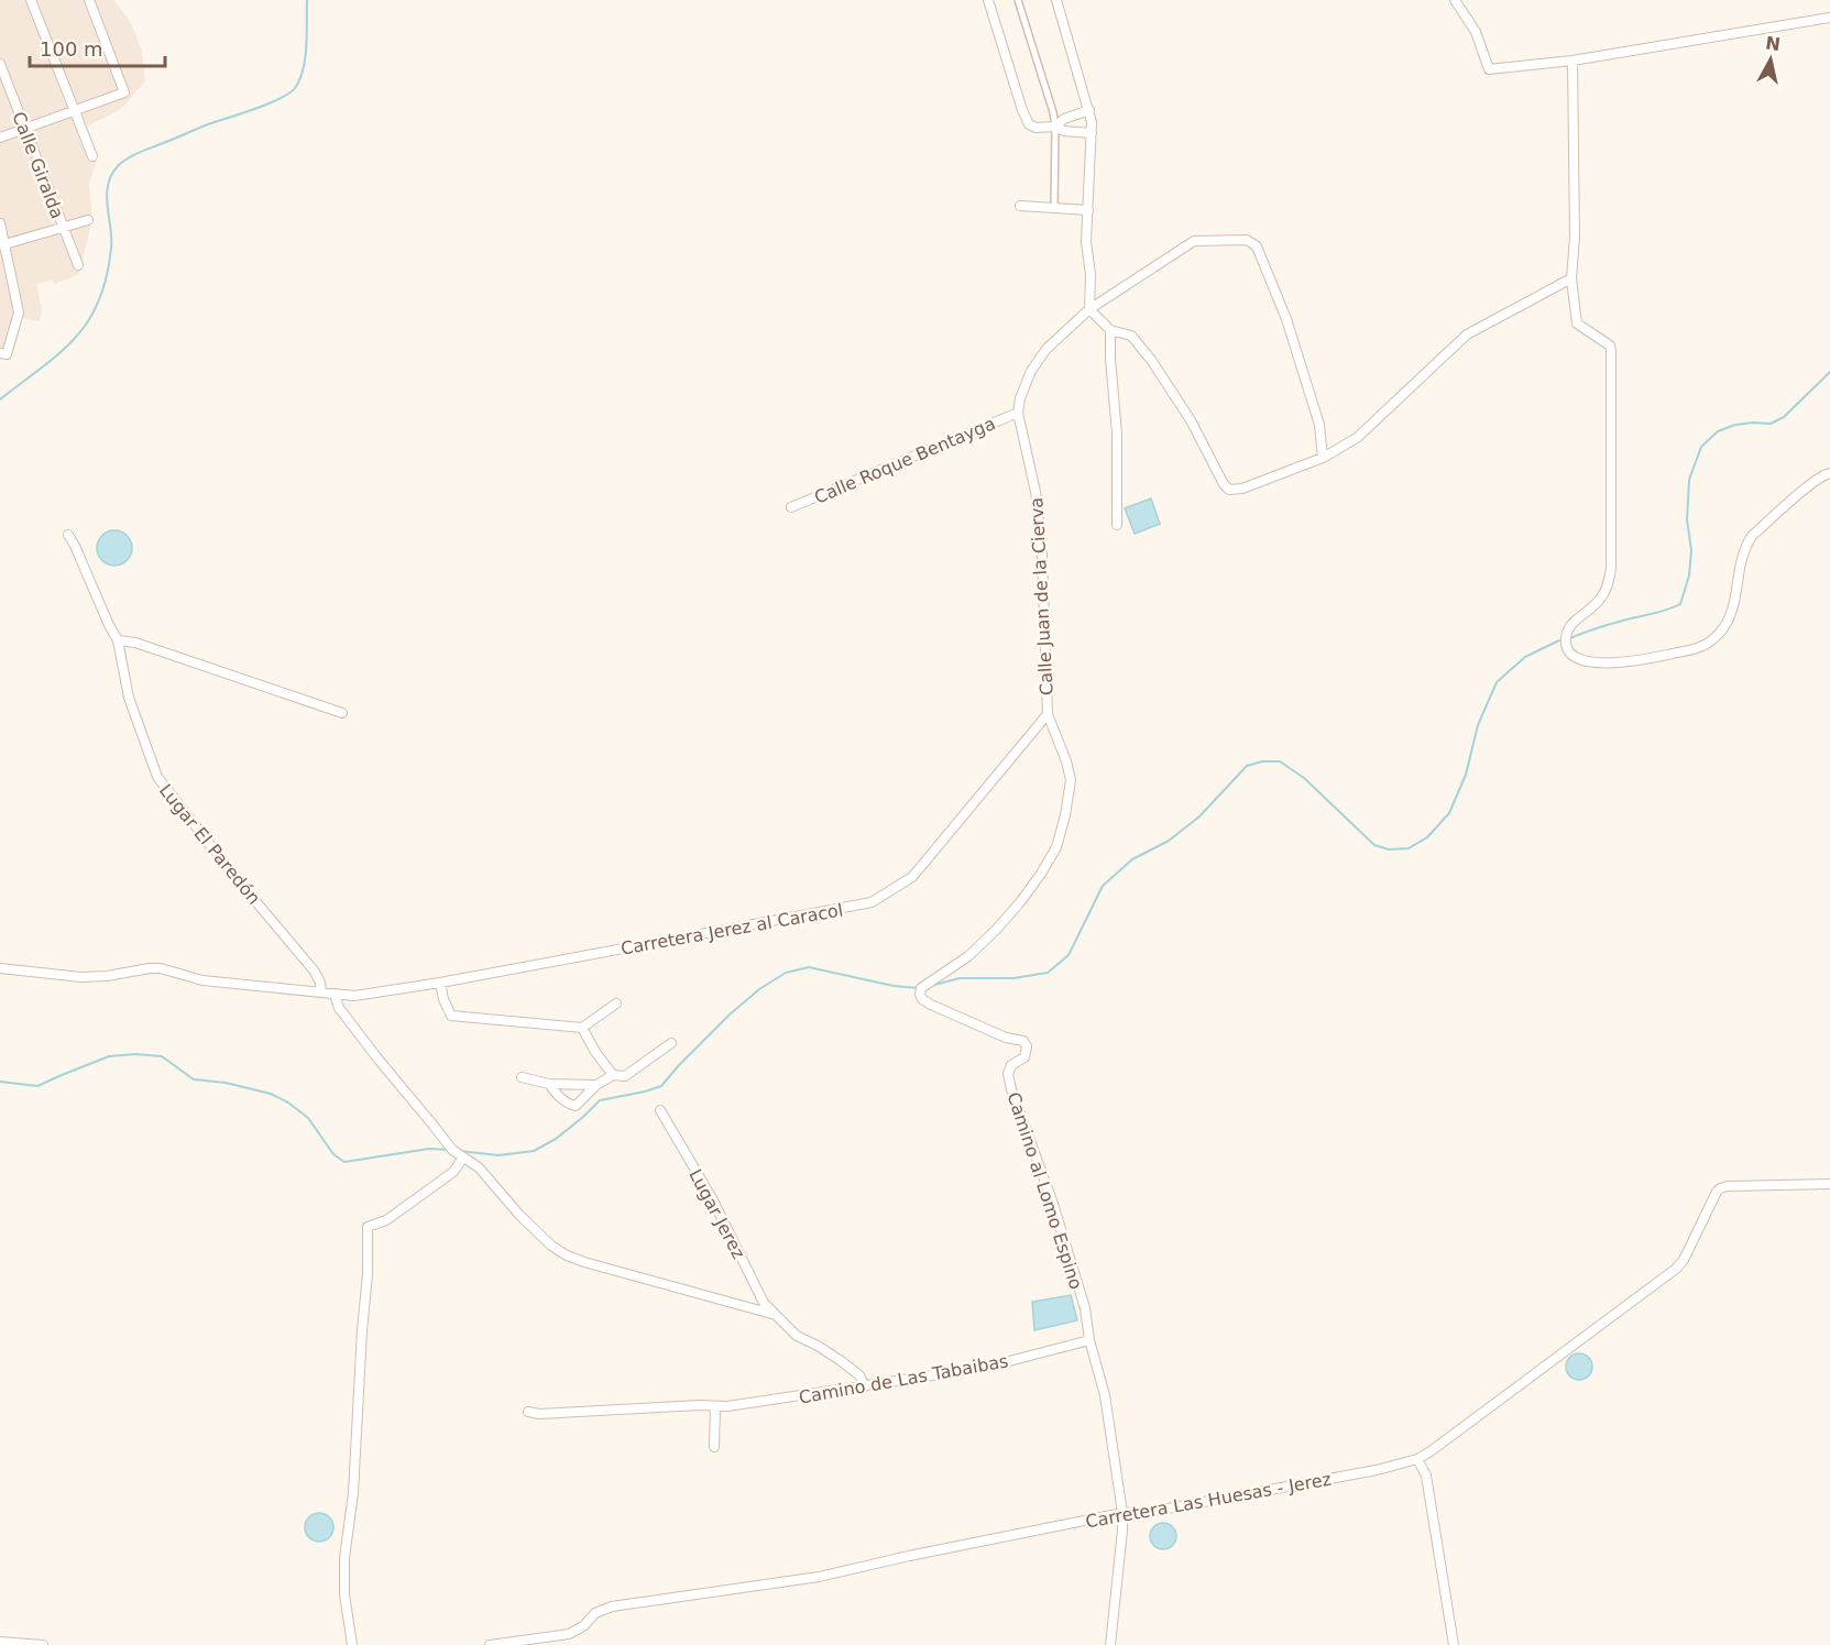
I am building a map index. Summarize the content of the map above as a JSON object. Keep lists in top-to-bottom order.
{
  "streets": {
    "street": [
      "Calle Giralda",
      "Calle Roque Bentayga",
      "Calle Juan de la Cierva",
      "Lugar El Paredón",
      "Carretera Jerez al Caracol",
      "Camino al Lomo Espino",
      "Lugar Jerez",
      "Camino de Las Tabaibas",
      "Carretera Las Huesas - Jerez"
    ]
  },
  "crossings": [
    ["Calle Roque Bentayga", "Calle Juan de la Cierva"],
    ["Calle Juan de la Cierva", "Carretera Jerez al Caracol"],
    ["Calle Juan de la Cierva", "Camino al Lomo Espino"],
    ["Lugar El Paredón", "Carretera Jerez al Caracol"],
    ["Carretera Jerez al Caracol", "Camino al Lomo Espino"],
    ["Camino al Lomo Espino", "Camino de Las Tabaibas"],
    ["Camino al Lomo Espino", "Carretera Las Huesas - Jerez"],
    ["Lugar Jerez", "Camino de Las Tabaibas"]
  ],
  "scale_bar": "100 m",
  "north": "top"
}
